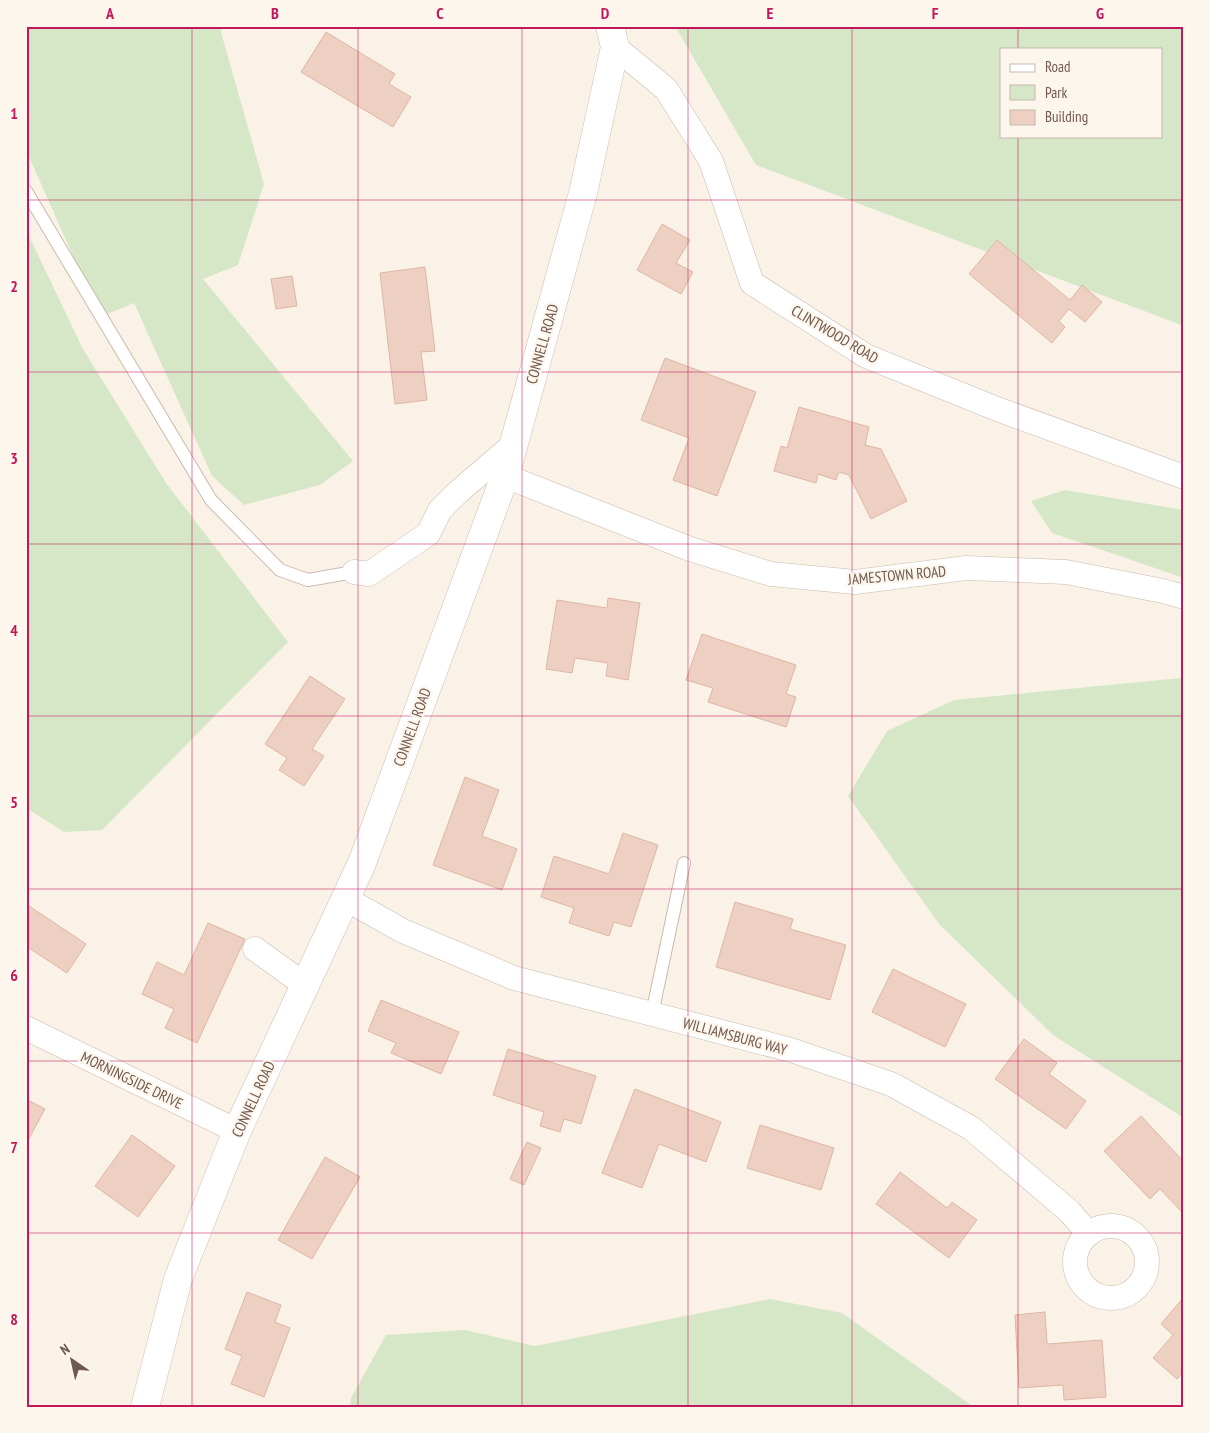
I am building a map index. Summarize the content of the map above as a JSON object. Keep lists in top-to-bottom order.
{
  "streets": {
    "main road": ["CONNELL ROAD"],
    "street": [
      "CLINTWOOD ROAD",
      "JAMESTOWN ROAD",
      "WILLIAMSBURG WAY",
      "MORNINGSIDE DRIVE"
    ]
  },
  "crossings": [
    ["CLINTWOOD ROAD", "CONNELL ROAD"],
    ["CONNELL ROAD", "JAMESTOWN ROAD"],
    ["CONNELL ROAD", "WILLIAMSBURG WAY"],
    ["CONNELL ROAD", "MORNINGSIDE DRIVE"]
  ],
  "legend": ["Road", "Park", "Building"],
  "north": "top left",
  "grid": {
    "columns": [
      "A",
      "B",
      "C",
      "D",
      "E",
      "F",
      "G"
    ],
    "rows": [
      "1",
      "2",
      "3",
      "4",
      "5",
      "6",
      "7",
      "8"
    ]
  }
}
